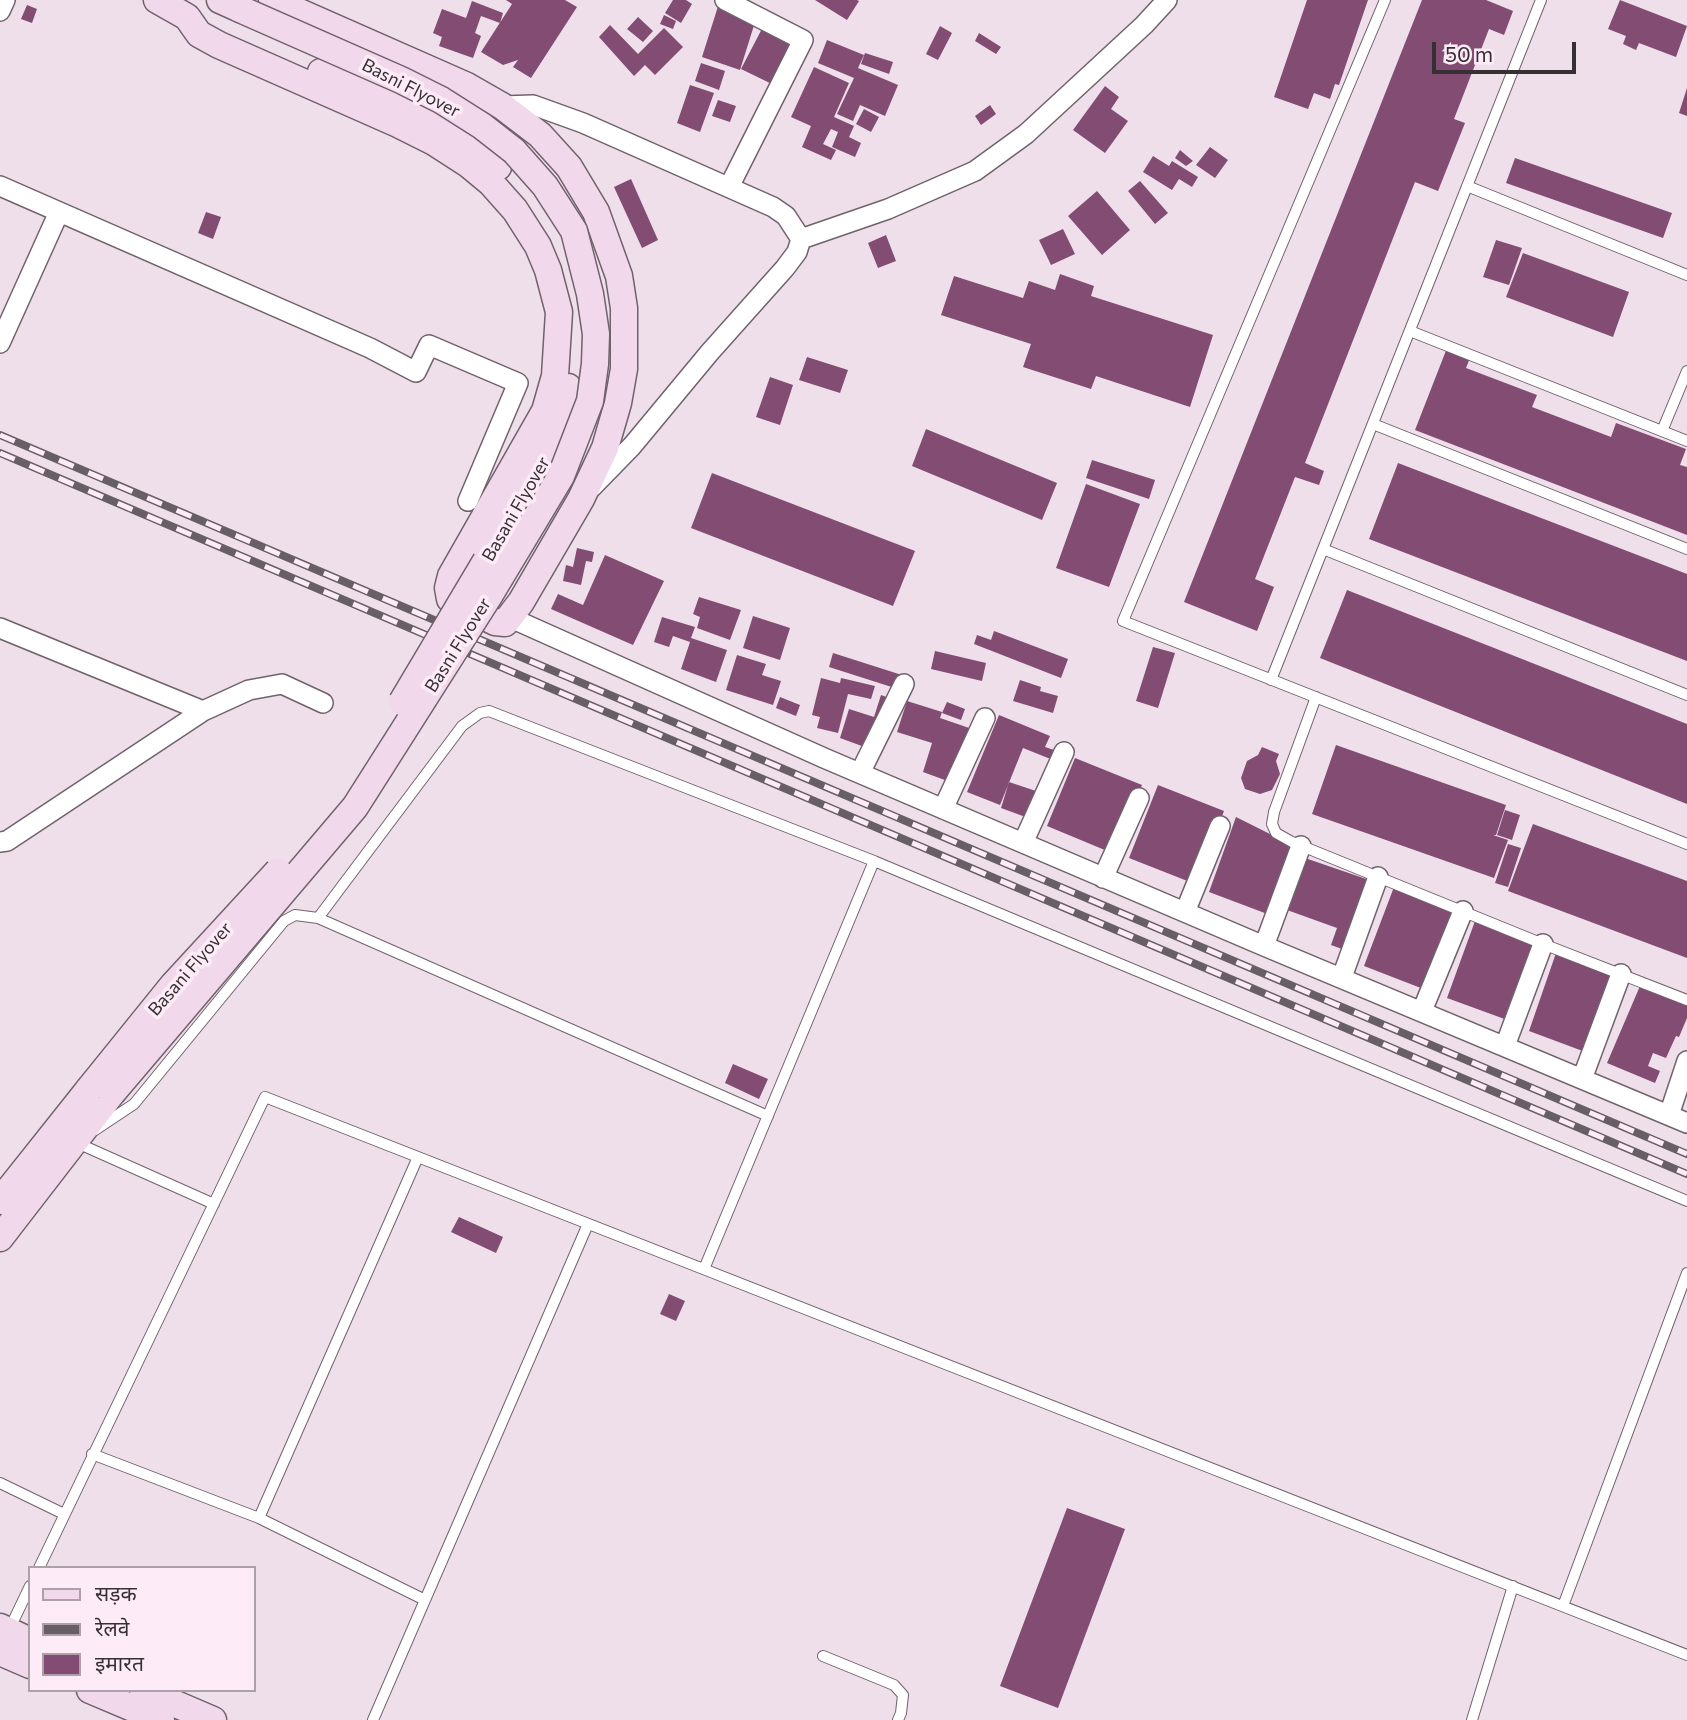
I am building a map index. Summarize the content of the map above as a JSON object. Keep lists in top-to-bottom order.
{
  "streets": {
    "main road": ["Basni Flyover", "Basani Flyover"]
  },
  "crossings": [
    ["Basni Flyover", "Basani Flyover"]
  ],
  "legend": ["सड़क", "रेलवे", "इमारत"],
  "scale_bar": "50 m"
}
